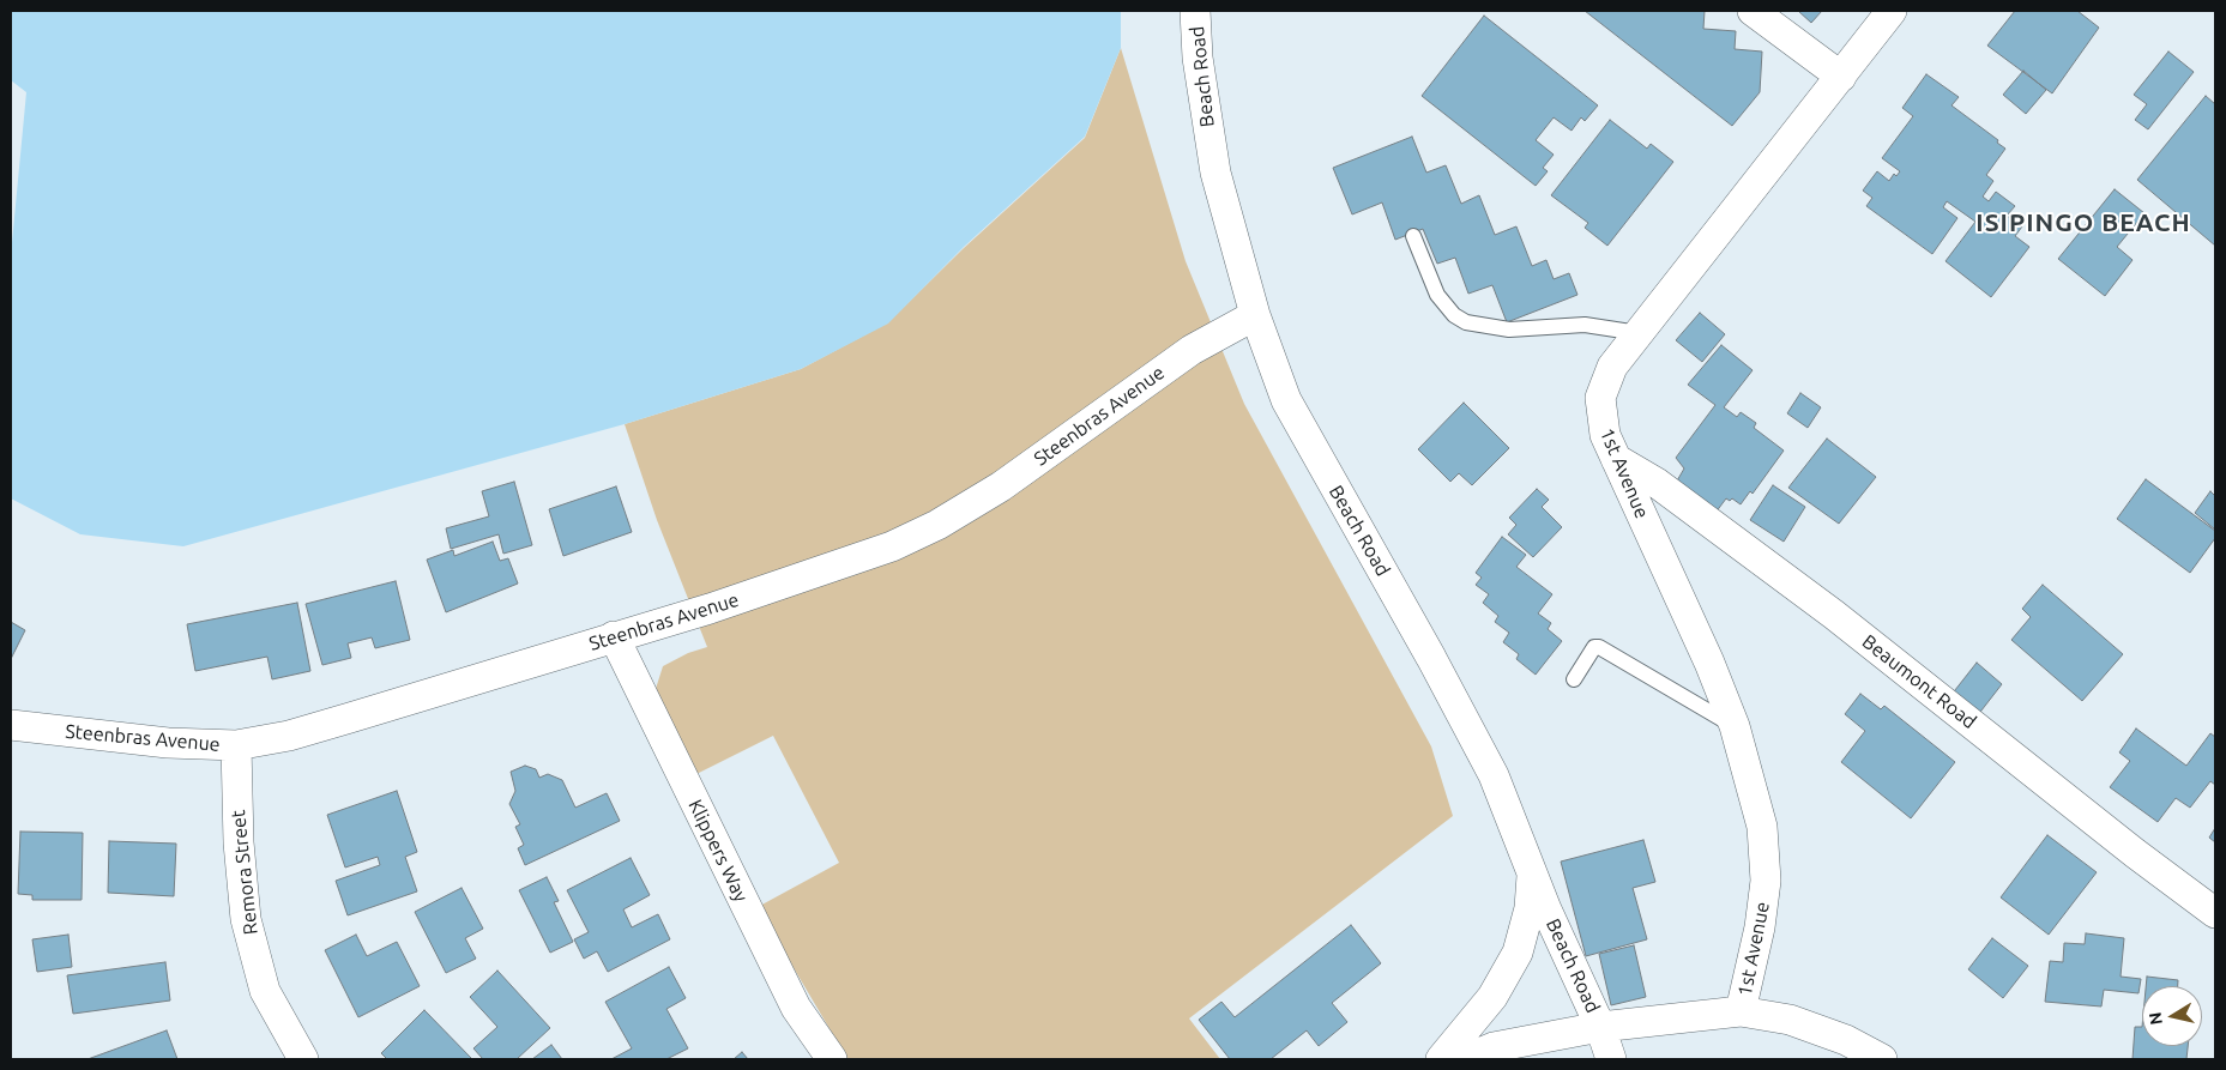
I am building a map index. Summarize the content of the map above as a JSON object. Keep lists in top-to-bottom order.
{
  "streets": {
    "street": [
      "Beach Road",
      "Steenbras Avenue",
      "1st Avenue",
      "Beaumont Road",
      "Klippers Way",
      "Remora Street"
    ]
  },
  "crossings": [
    ["Beach Road", "Steenbras Avenue"],
    ["Steenbras Avenue", "Klippers Way"],
    ["Steenbras Avenue", "Remora Street"],
    ["1st Avenue", "Beaumont Road"]
  ],
  "districts": ["ISIPINGO BEACH"],
  "north": "left"
}
